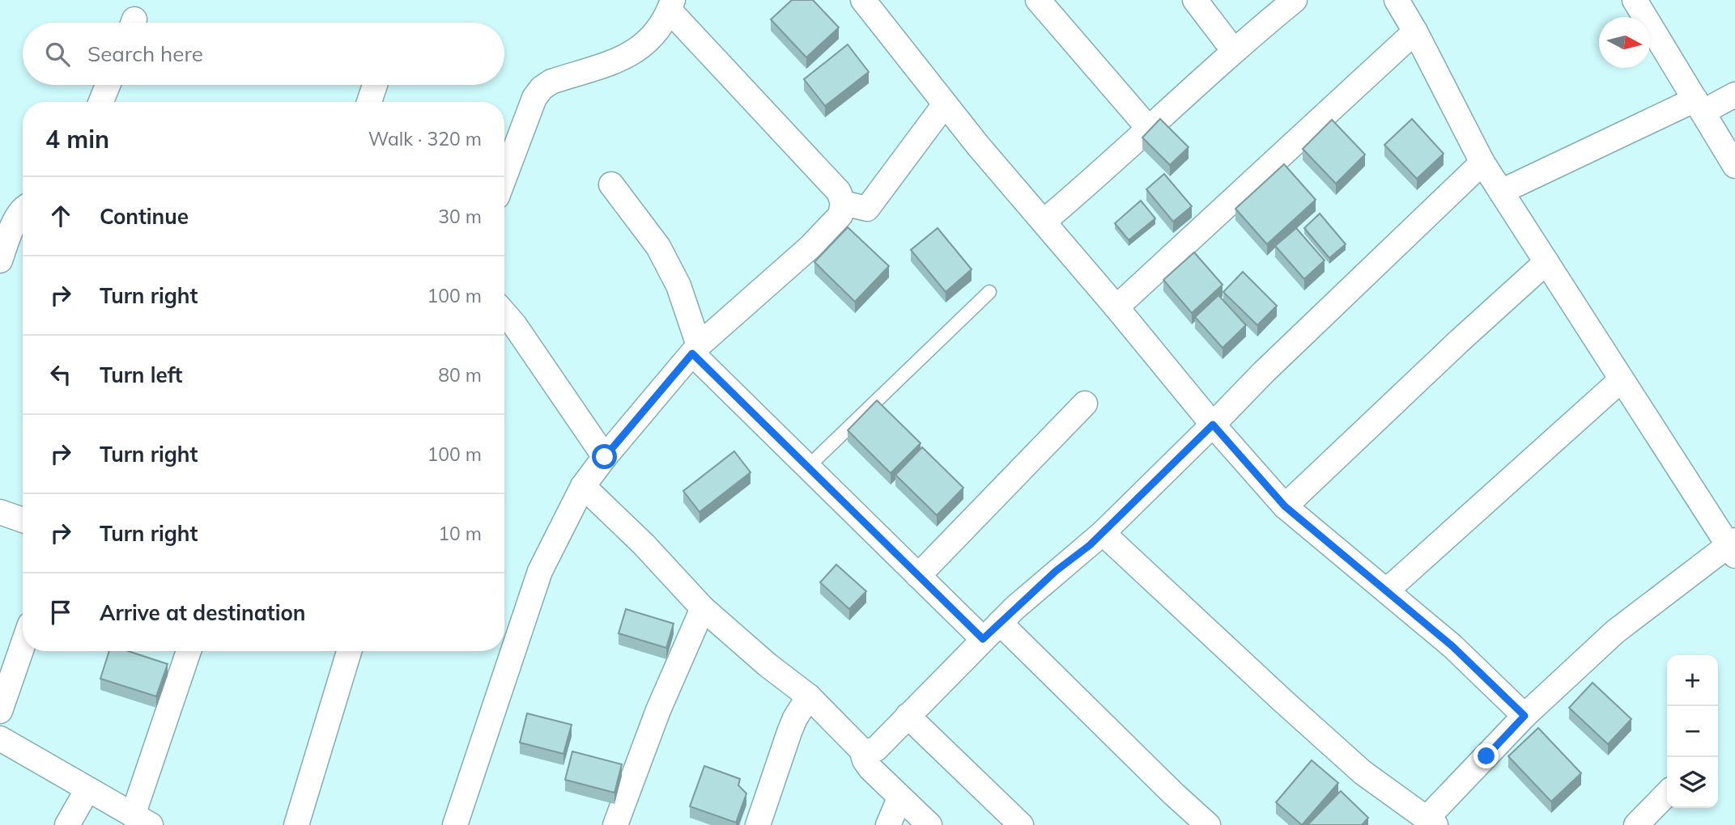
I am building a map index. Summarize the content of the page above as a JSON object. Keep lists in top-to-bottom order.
{
  "north": "right",
  "page": {
    "search": "Search here",
    "heading": ["4 min", "Walk · 320 m"],
    "list": [
      ["Continue", "30 m"],
      ["Turn right", "100 m"],
      ["Turn left", "80 m"],
      ["Turn right", "100 m"],
      ["Turn right", "10 m"],
      "Arrive at destination"
    ],
    "map_buttons": ["+", "−"]
  }
}
